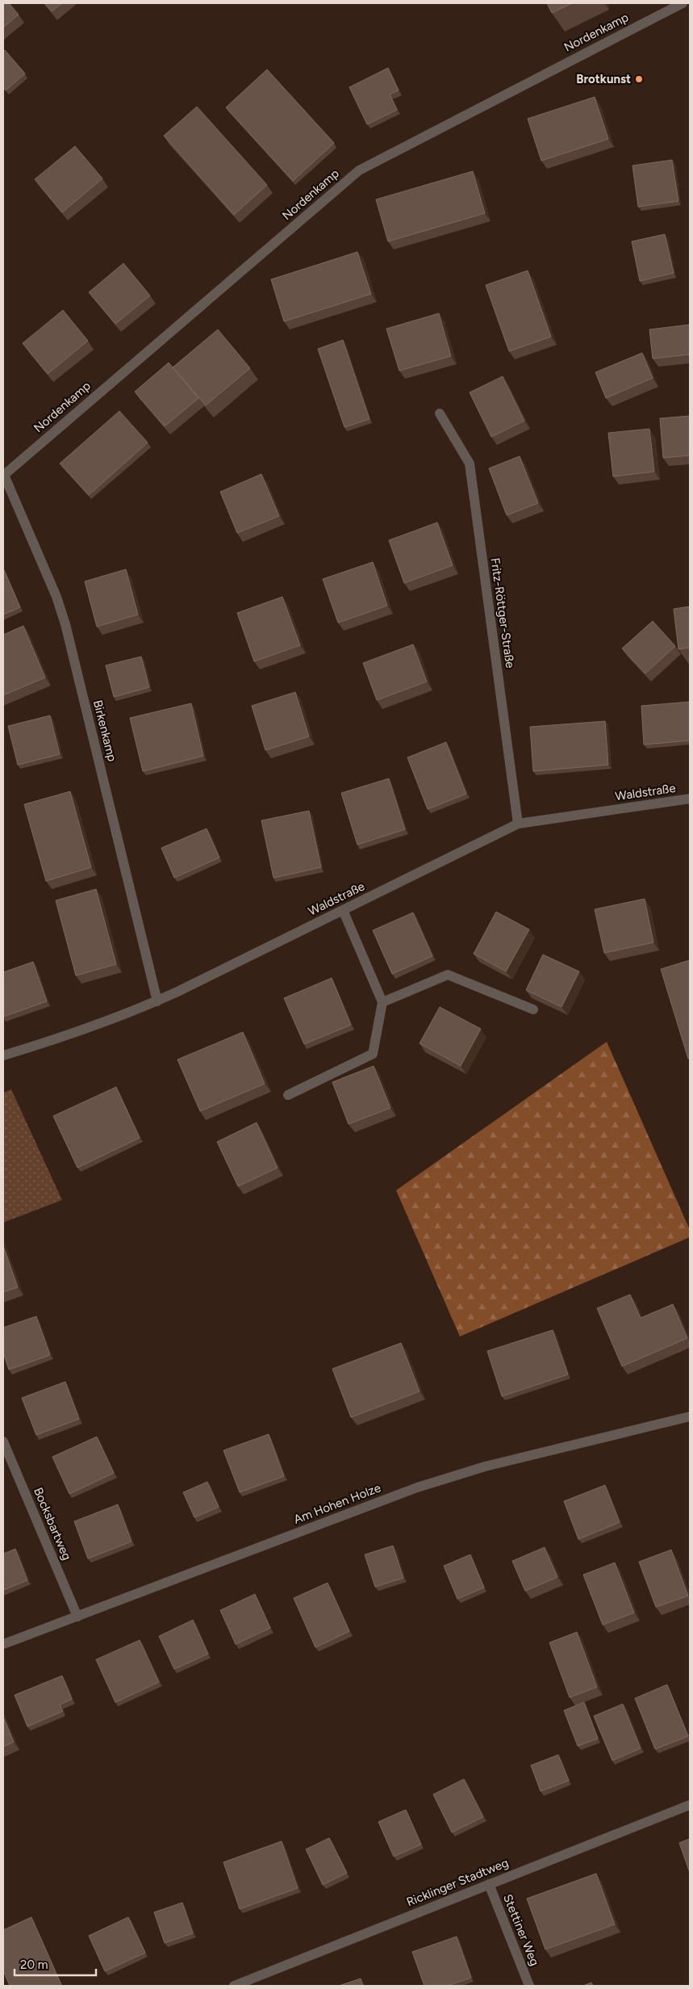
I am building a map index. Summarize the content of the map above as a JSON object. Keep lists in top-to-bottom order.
{
  "streets": {
    "street": [
      "Nordenkamp",
      "Fritz-Röttger-Straße",
      "Birkenkamp",
      "Waldstraße",
      "Am Hohen Holze",
      "Bocksbartweg",
      "Ricklinger Stadtweg",
      "Stettiner Weg"
    ]
  },
  "crossings": [
    ["Nordenkamp", "Birkenkamp"],
    ["Fritz-Röttger-Straße", "Waldstraße"],
    ["Birkenkamp", "Waldstraße"],
    ["Am Hohen Holze", "Bocksbartweg"],
    ["Ricklinger Stadtweg", "Stettiner Weg"]
  ],
  "places": ["Brotkunst"],
  "scale_bar": "20 m"
}
